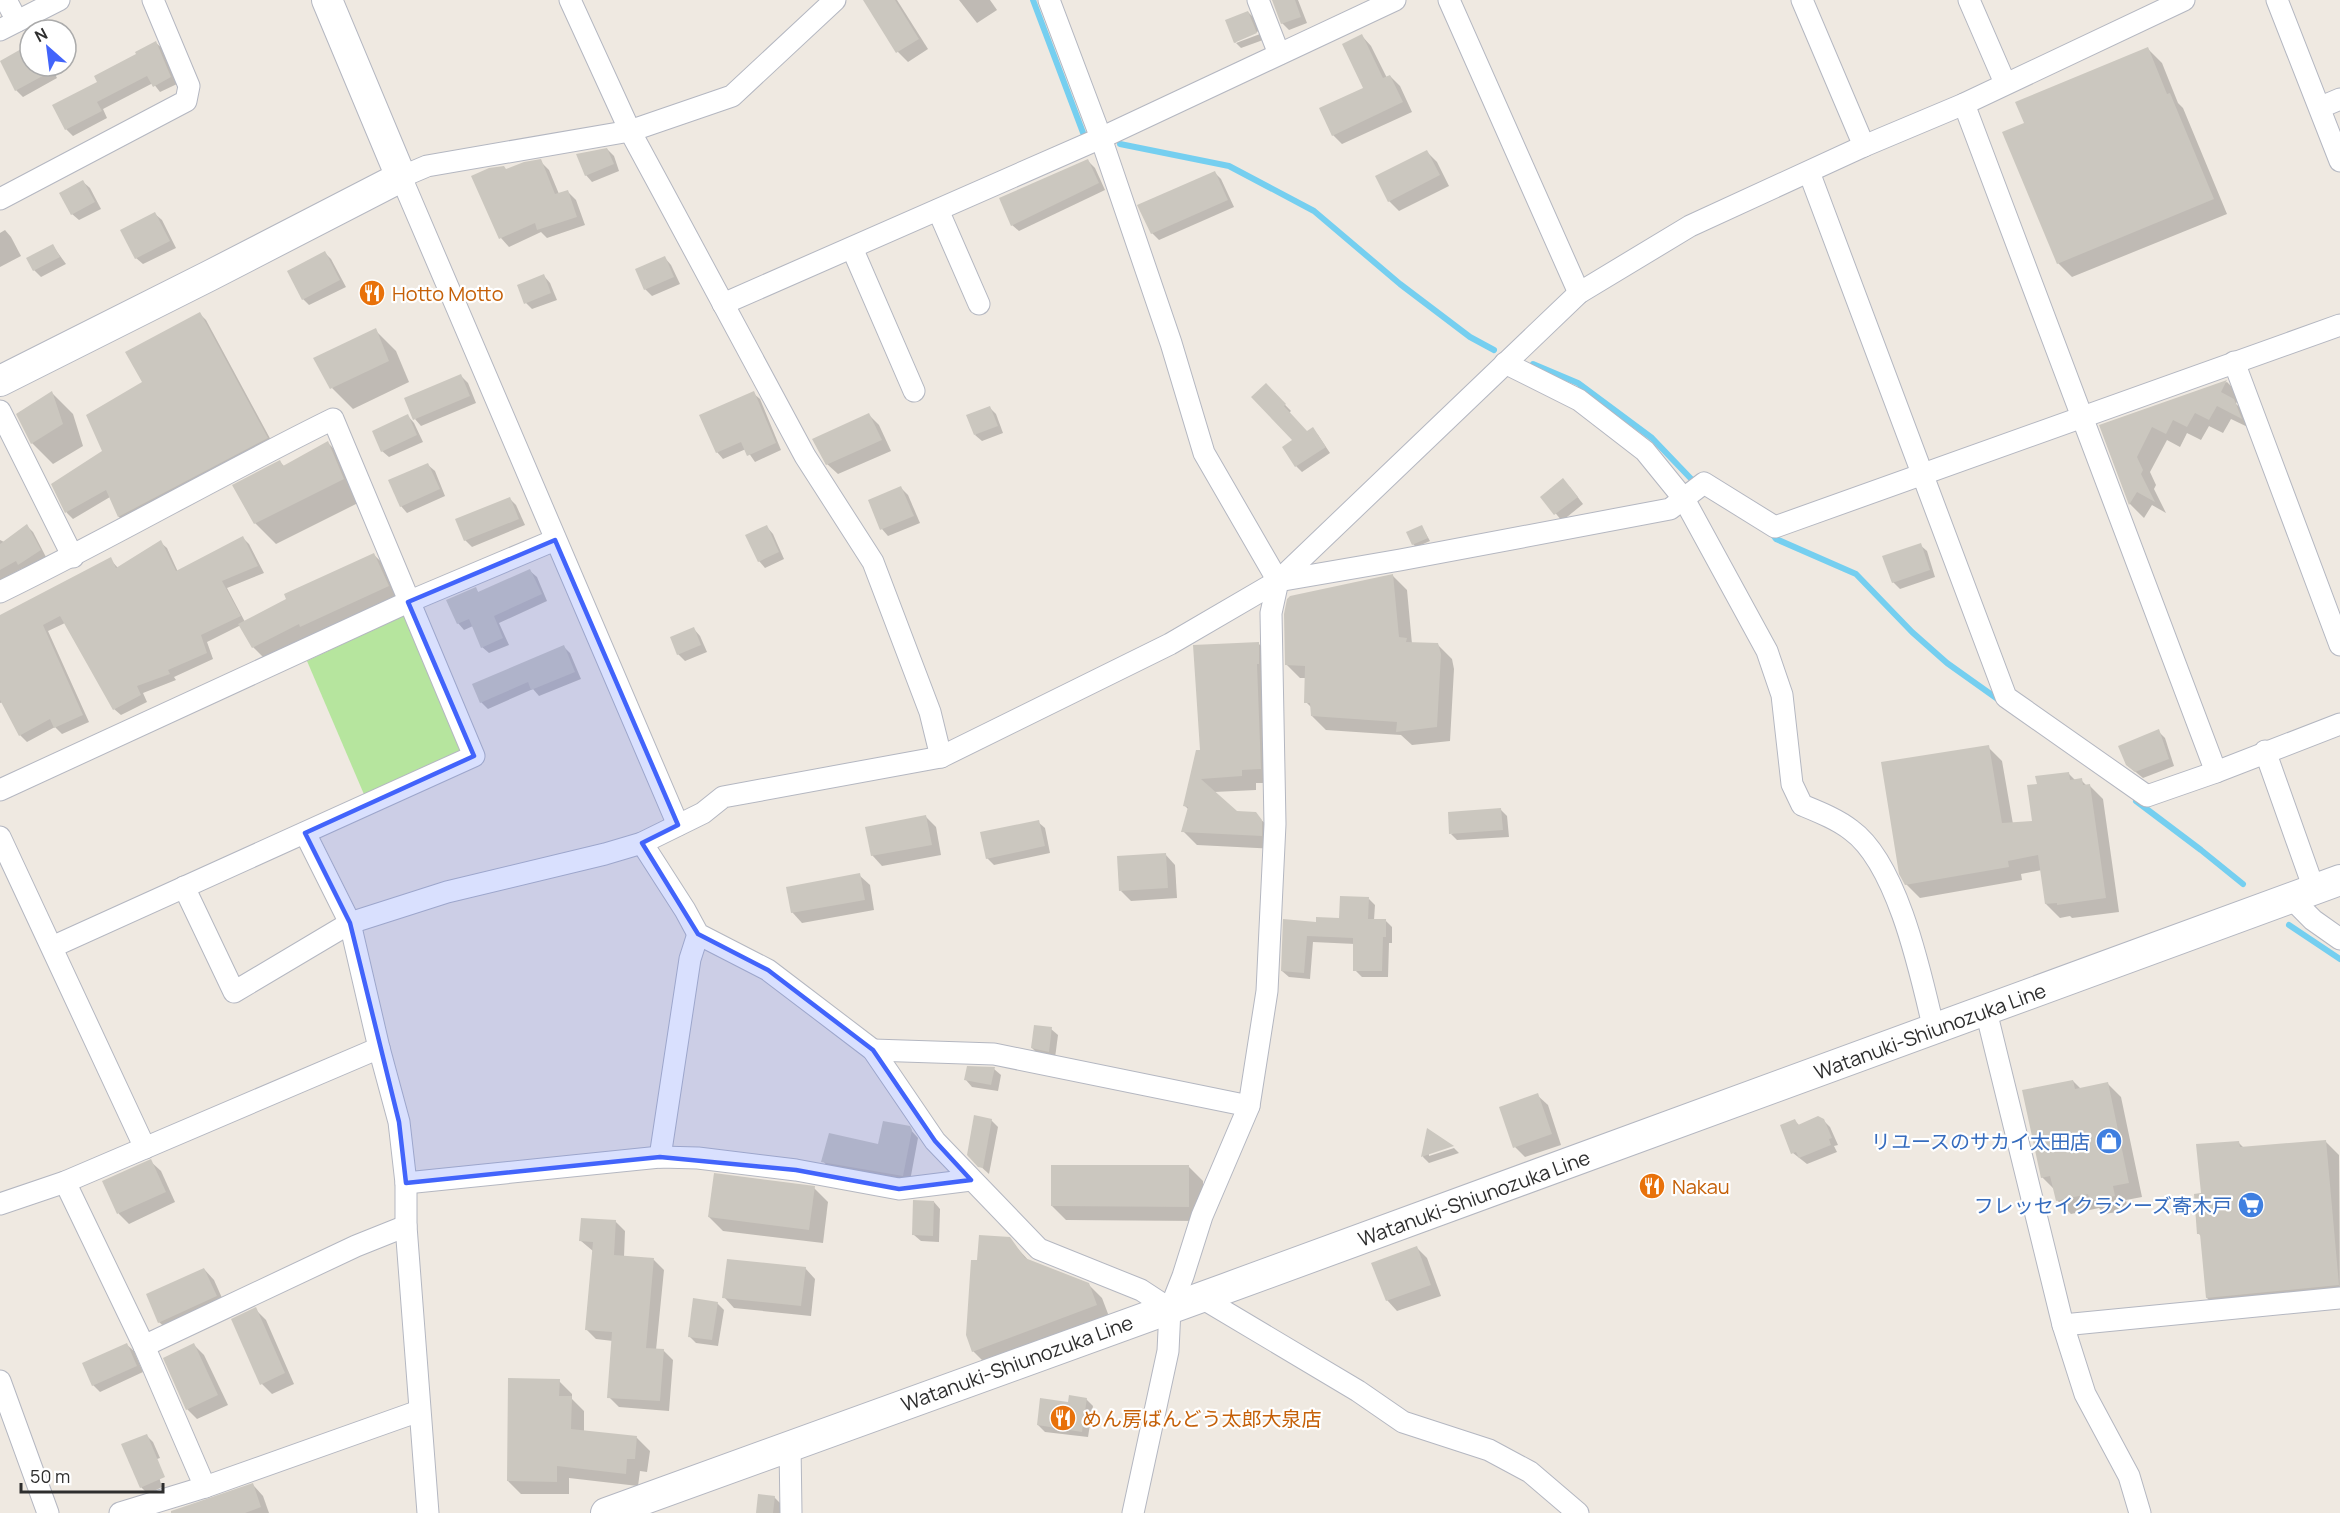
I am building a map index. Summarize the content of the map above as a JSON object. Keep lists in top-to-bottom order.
{
  "streets": {
    "main road": ["Watanuki-Shiunozuka Line"]
  },
  "places": {
    "restaurant": ["Hotto Motto", "Nakau", "めん房ばんどう太郎大泉店"],
    "shop": ["リユースのサカイ太田店"],
    "supermarket": ["フレッセイクラシーズ寄木戸"]
  },
  "scale_bar": "50 m",
  "north": "top left"
}
